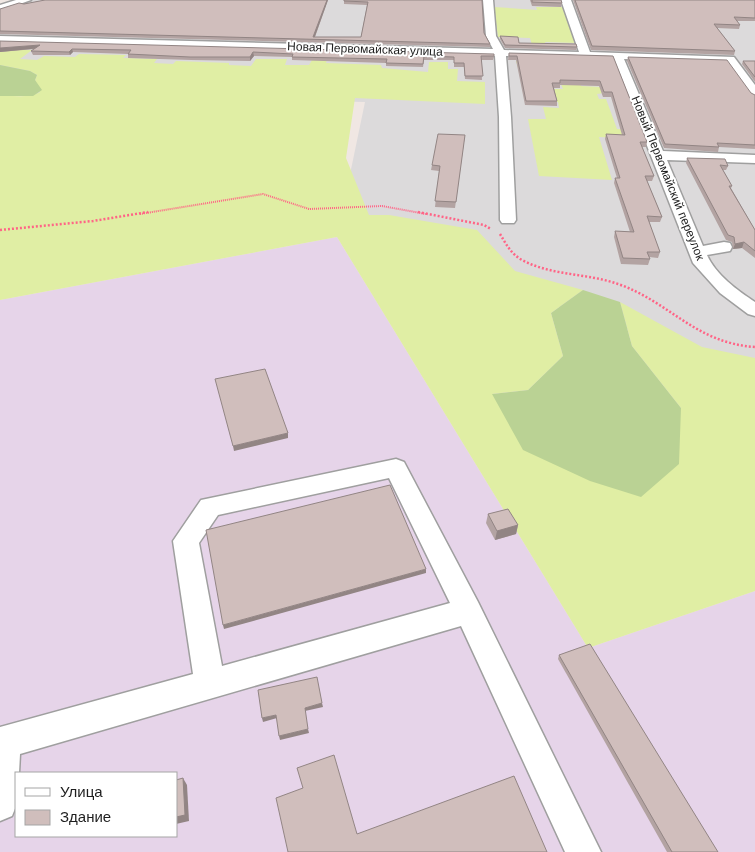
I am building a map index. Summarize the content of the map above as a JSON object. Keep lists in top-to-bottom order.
{
  "streets": {
    "street": ["Новая Первомайская улица", "Новый Первомайский переулок"]
  },
  "crossings": [
    ["Новая Первомайская улица", "Новый Первомайский переулок"]
  ],
  "legend": ["Улица", "Здание"]
}
